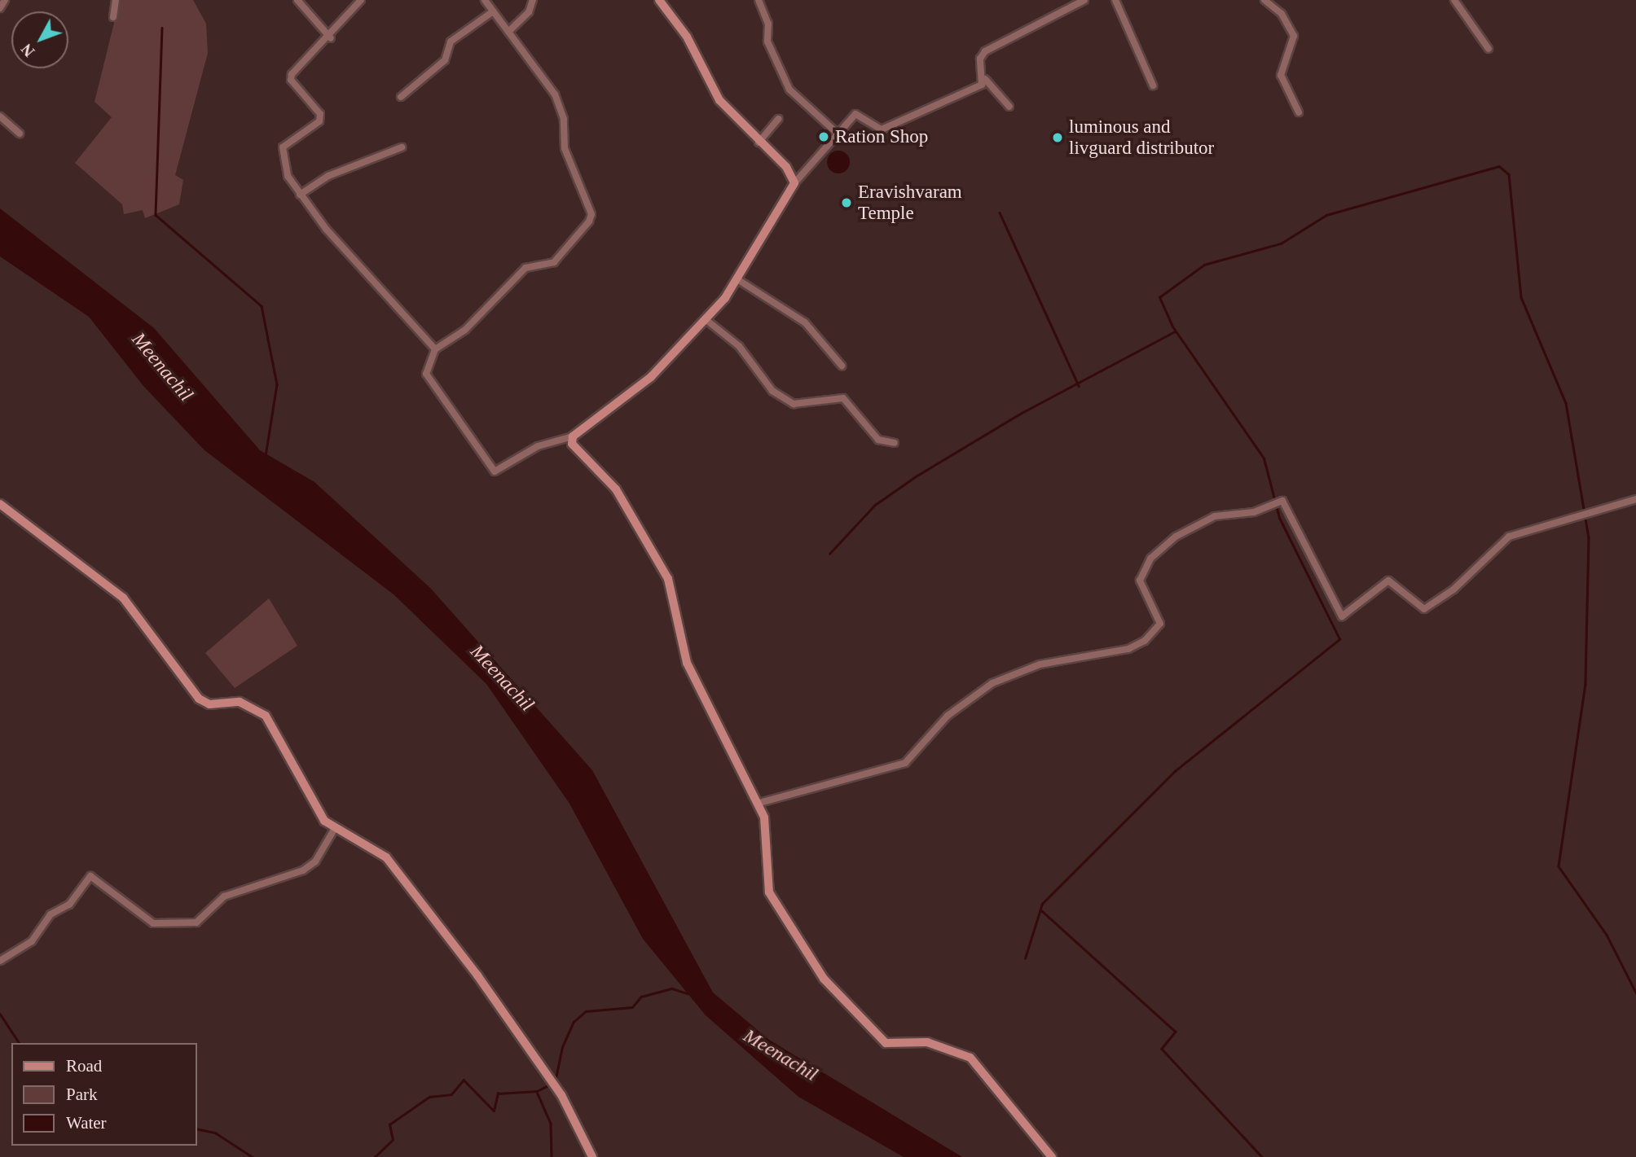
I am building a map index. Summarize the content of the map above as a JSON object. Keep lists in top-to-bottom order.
{
  "water": ["Meenachil"],
  "places": ["Ration Shop", "luminous and livguard distributor", "Eravishvaram Temple"],
  "legend": ["Road", "Park", "Water"],
  "north": "bottom left"
}
